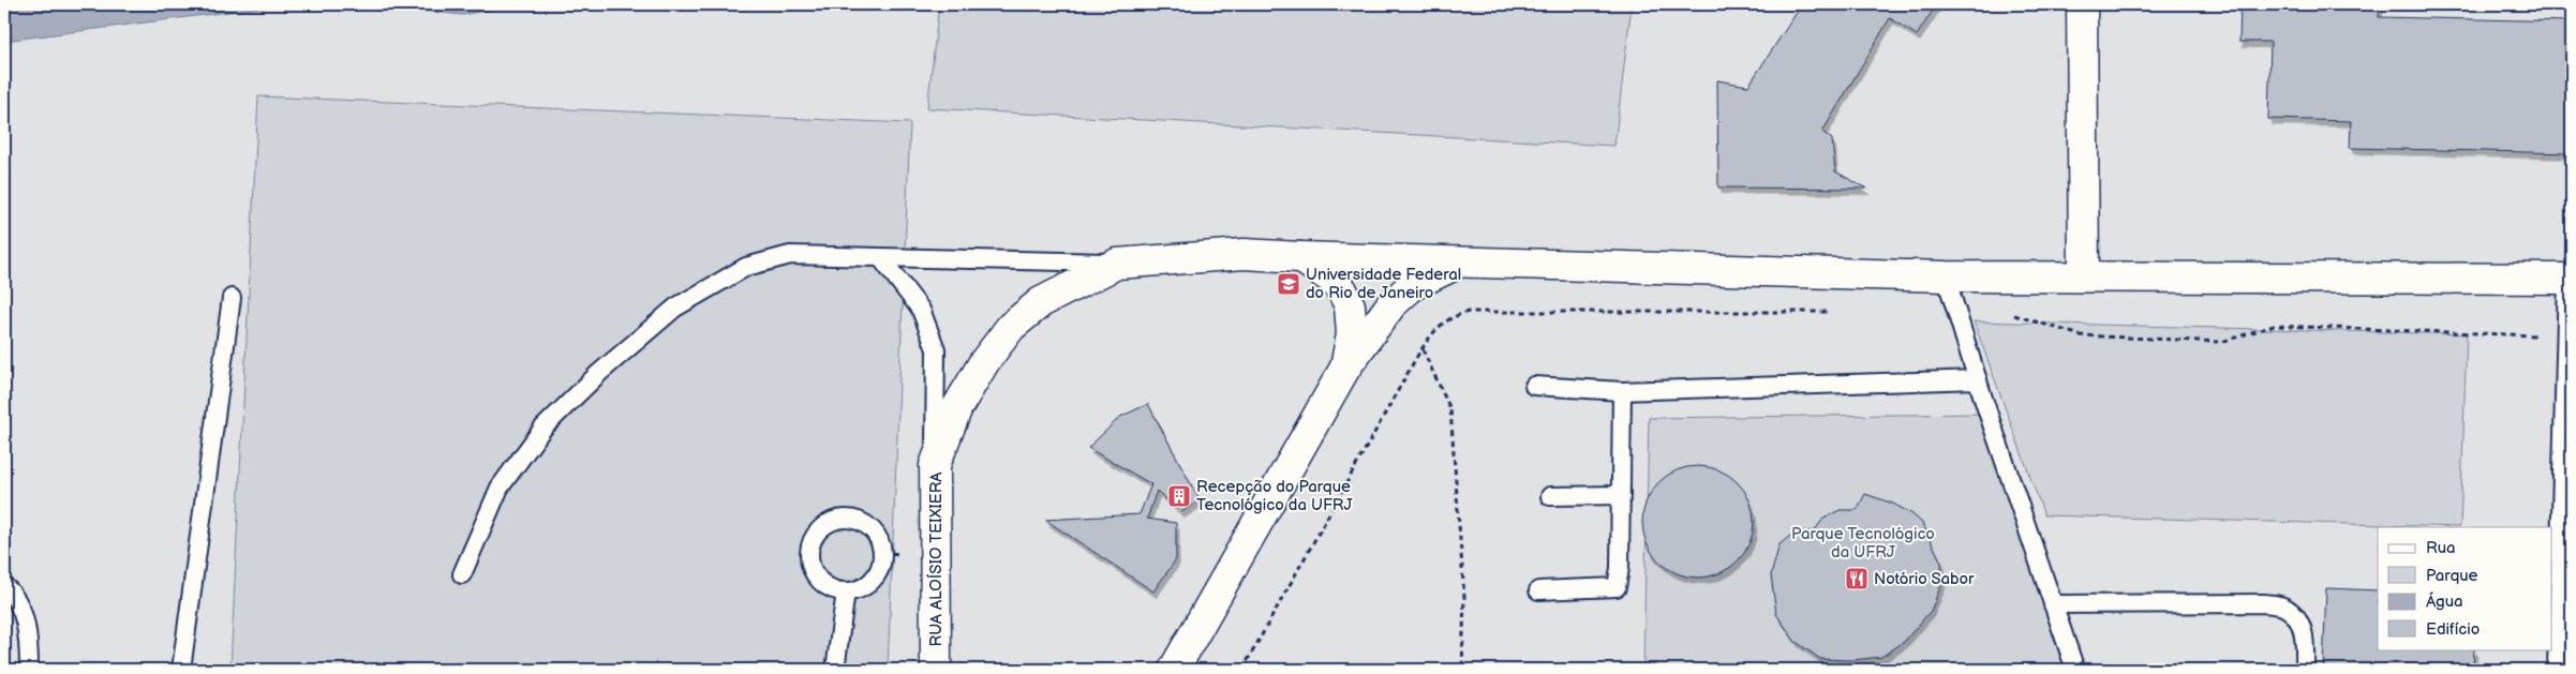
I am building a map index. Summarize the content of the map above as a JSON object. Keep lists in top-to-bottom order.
{
  "streets": {
    "street": ["RUA ALOÍSIO TEIXIERA"]
  },
  "parks": ["Parque Tecnológico da UFRJ"],
  "places": {
    "school or university": ["Universidade Federal do Rio de Janeiro"],
    "building": ["Recepção do Parque Tecnológico da UFRJ"],
    "restaurant": ["Notório Sabor"]
  },
  "legend": [
    "Rua",
    "Parque",
    "Água",
    "Edifício"
  ]
}
